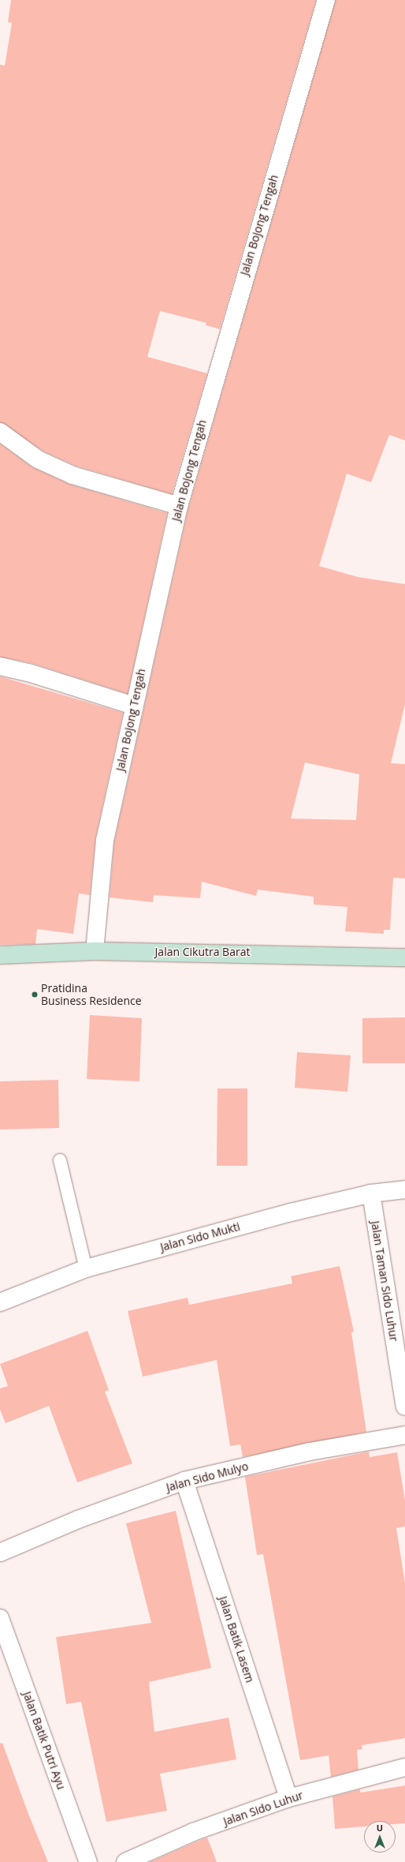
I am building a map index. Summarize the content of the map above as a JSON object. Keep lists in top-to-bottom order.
{
  "streets": {
    "main road": ["Jalan Cikutra Barat"],
    "street": [
      "Jalan Bojong Tengah",
      "Jalan Sido Mukti",
      "Jalan Taman Sido Luhur",
      "Jalan Sido Mulyo",
      "Jalan Batik Lasem",
      "Jalan Batik Putri Ayu",
      "Jalan Sido Luhur"
    ]
  },
  "crossings": [
    ["Jalan Bojong Tengah", "Jalan Cikutra Barat"],
    ["Jalan Sido Mukti", "Jalan Taman Sido Luhur"],
    ["Jalan Sido Mulyo", "Jalan Batik Lasem"],
    ["Jalan Batik Lasem", "Jalan Sido Luhur"]
  ],
  "places": ["Pratidina Business Residence"],
  "north": "top"
}
